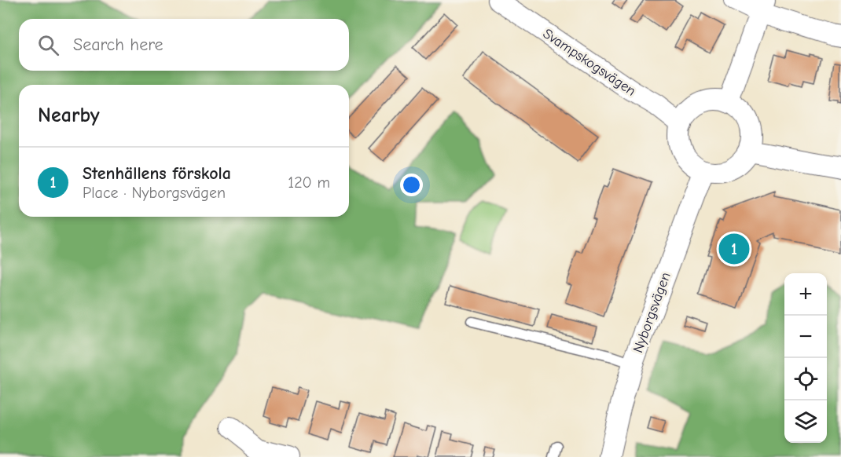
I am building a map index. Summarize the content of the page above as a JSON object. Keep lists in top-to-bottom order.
{
  "streets": {
    "street": ["Svampskogsvägen", "Nyborgsvägen"]
  },
  "crossings": [
    ["Svampskogsvägen", "Nyborgsvägen"]
  ],
  "page": {
    "search": "Search here",
    "heading": "Nearby",
    "list": [
      {
        "mark": "1",
        "name": "Stenhällens förskola",
        "note": "Place · Nyborgsvägen",
        "value": "120 m"
      }
    ],
    "pins": "1",
    "map_buttons": ["+", "−"]
  }
}
